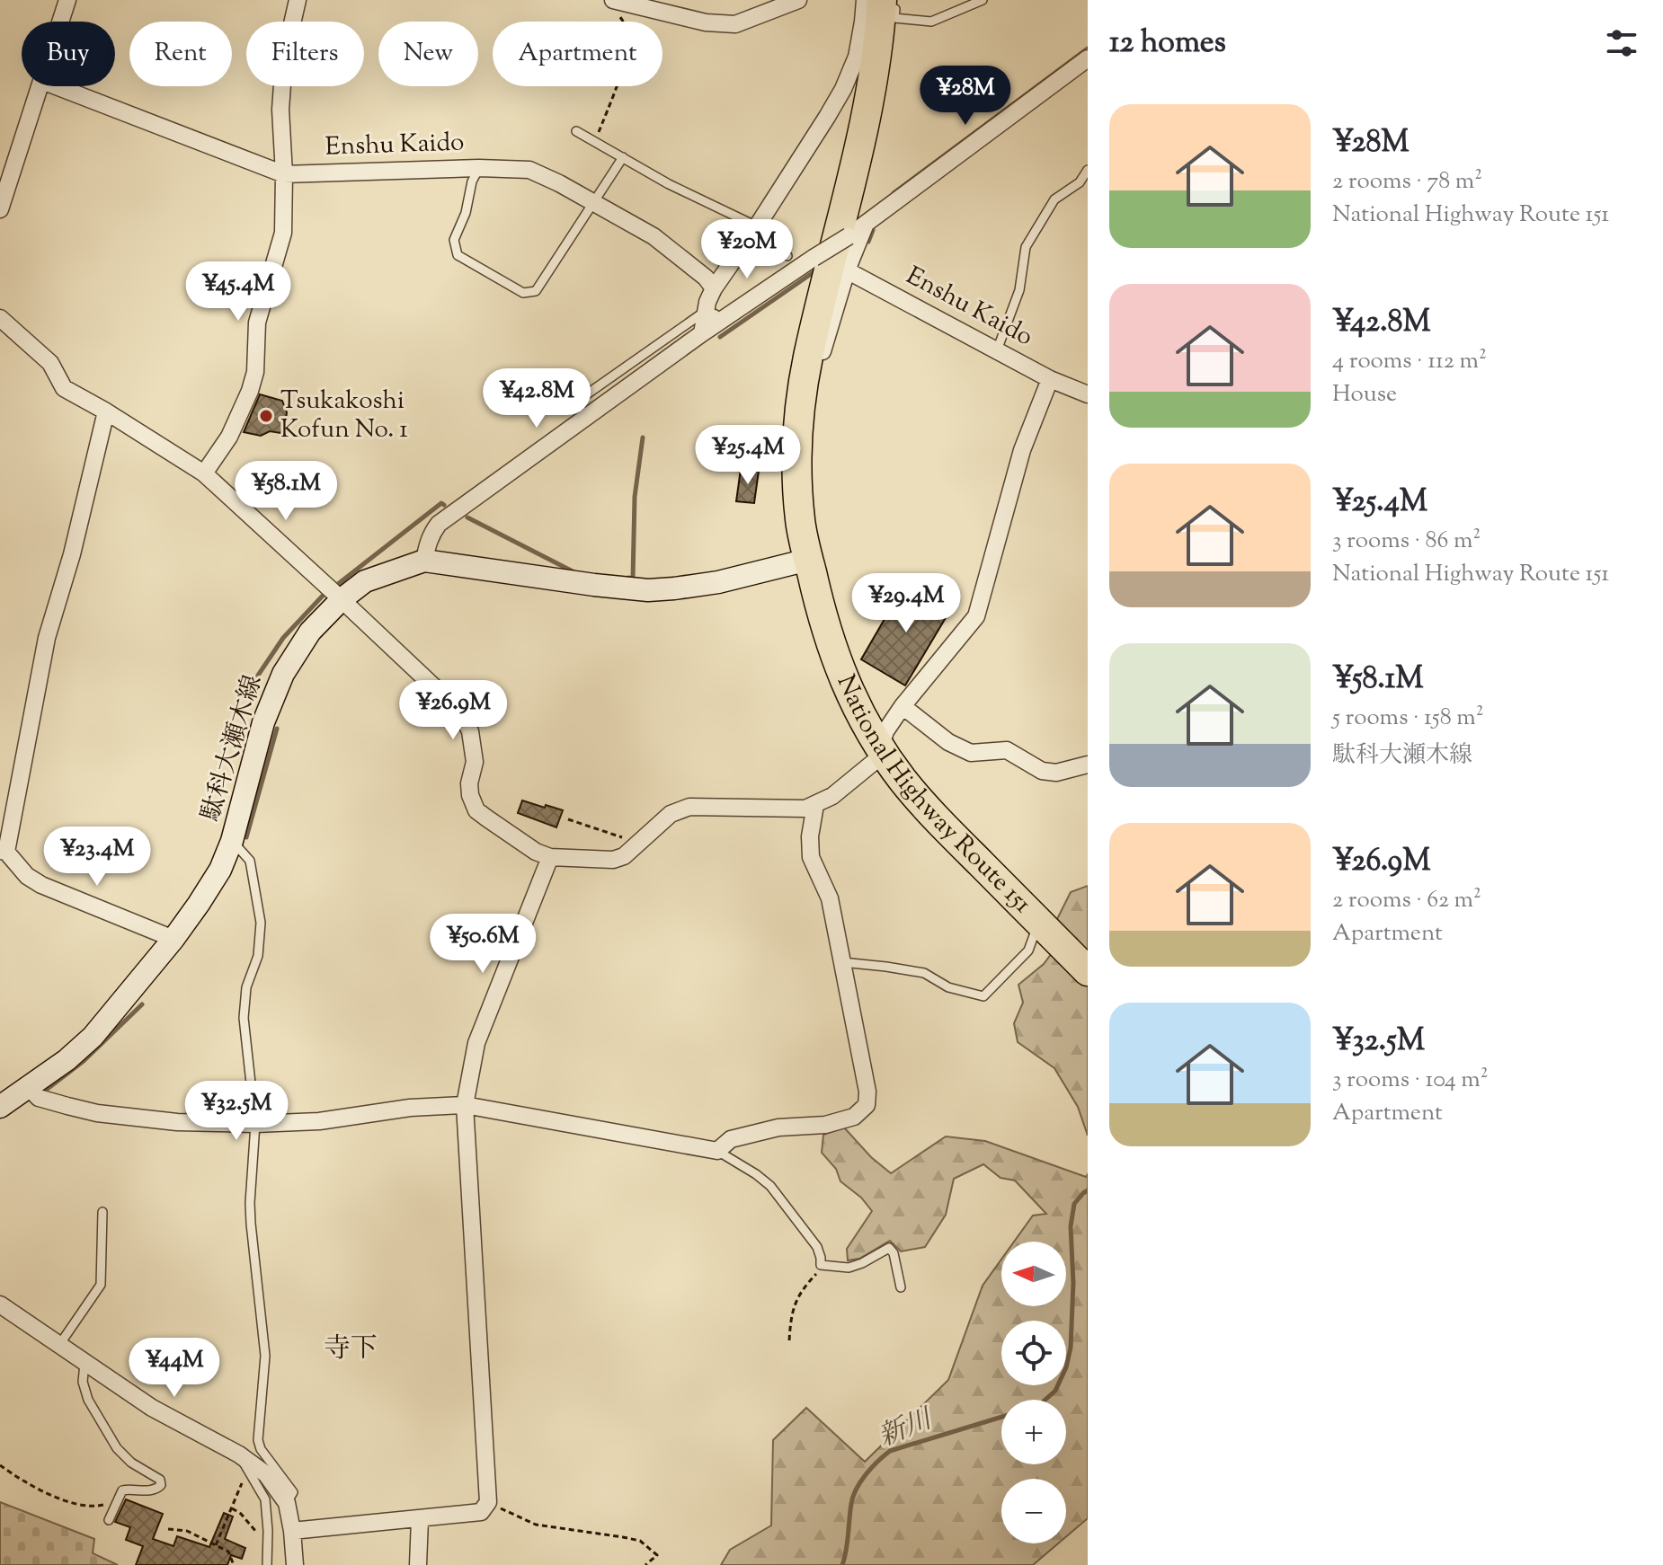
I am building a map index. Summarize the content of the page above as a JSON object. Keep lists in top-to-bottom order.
{
  "streets": {
    "highway": ["National Highway Route 151"],
    "main road": ["駄科大瀬木線"],
    "street": ["Enshu Kaido"]
  },
  "crossings": [
    ["駄科大瀬木線", "National Highway Route 151"]
  ],
  "districts": ["寺下"],
  "water": ["新川"],
  "places": ["Tsukakoshi Kofun No. 1"],
  "north": "left",
  "page": {
    "heading": "12 homes",
    "chip": [
      "Buy",
      "Rent",
      "Filters",
      "New",
      "Apartment"
    ],
    "price": [
      "¥28M",
      "¥20M",
      "¥45.4M",
      "¥42.8M",
      "¥25.4M",
      "¥58.1M",
      "¥29.4M",
      "¥26.9M",
      "¥23.4M",
      "¥50.6M",
      "¥32.5M",
      "¥44M"
    ],
    "list": [
      {
        "name": "¥28M",
        "note": "2 rooms · 78 m² · National Highway Route 151"
      },
      {
        "name": "¥42.8M",
        "note": "4 rooms · 112 m² · House"
      },
      {
        "name": "¥25.4M",
        "note": "3 rooms · 86 m² · National Highway Route 151"
      },
      {
        "name": "¥58.1M",
        "note": "5 rooms · 158 m² · 駄科大瀬木線"
      },
      {
        "name": "¥26.9M",
        "note": "2 rooms · 62 m² · Apartment"
      },
      {
        "name": "¥32.5M",
        "note": "3 rooms · 104 m² · Apartment"
      }
    ],
    "map_buttons": ["+", "−"]
  }
}
